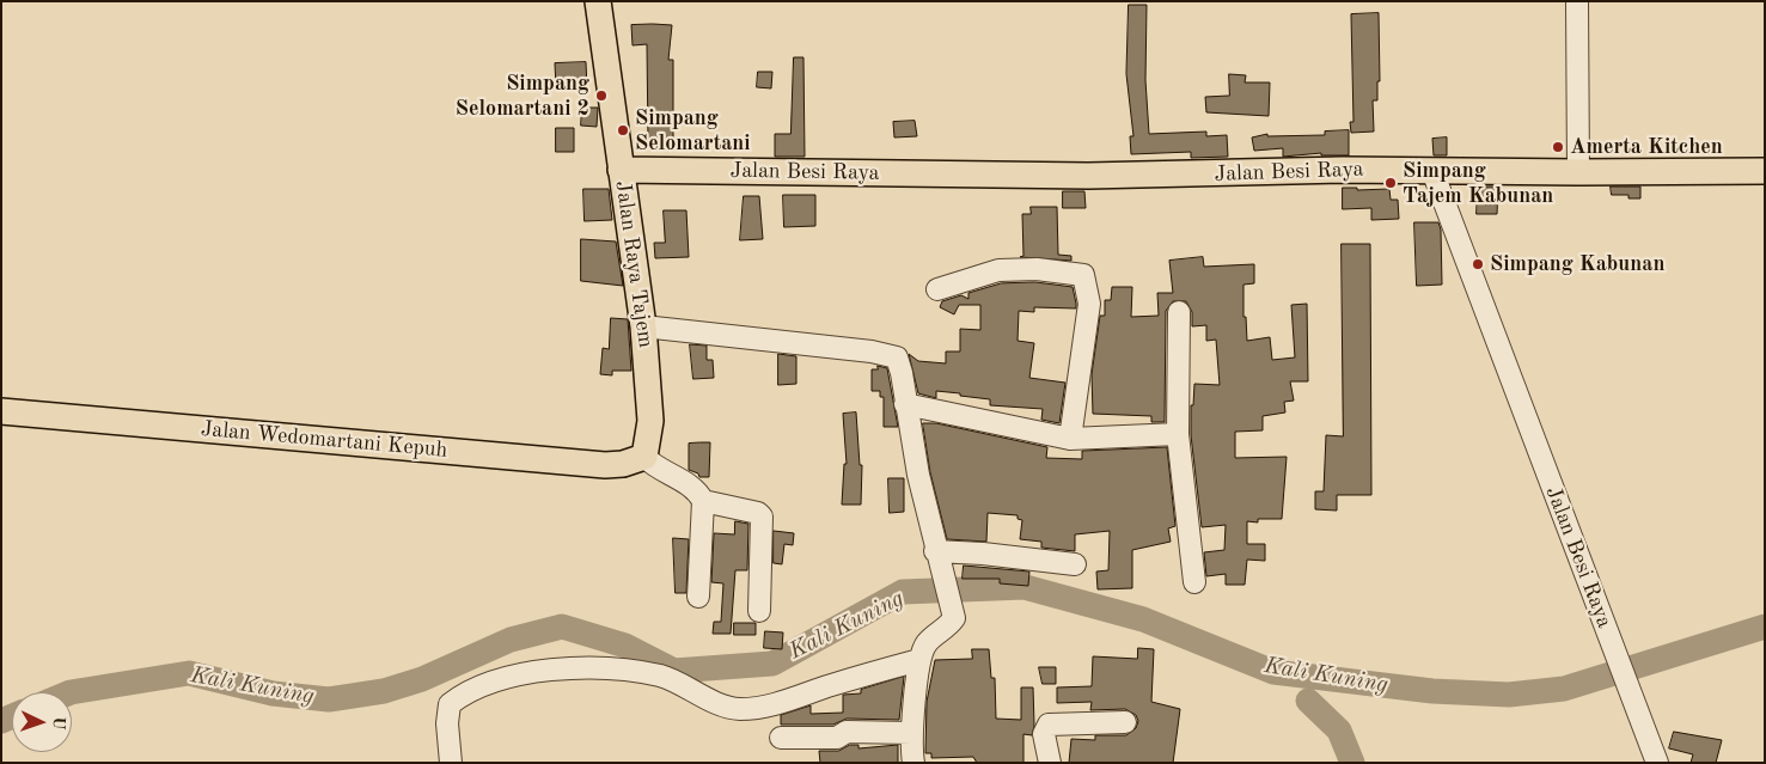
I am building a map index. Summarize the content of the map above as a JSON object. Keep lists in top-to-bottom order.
{
  "streets": {
    "main road": ["Jalan Besi Raya", "Jalan Raya Tajem", "Jalan Wedomartani Kepuh"]
  },
  "crossings": [
    ["Jalan Besi Raya", "Jalan Raya Tajem"],
    ["Jalan Raya Tajem", "Jalan Wedomartani Kepuh"]
  ],
  "water": ["Kali Kuning"],
  "places": [
    "Simpang Selomartani 2",
    "Simpang Selomartani",
    "Amerta Kitchen",
    "Simpang Tajem Kabunan",
    "Simpang Kabunan"
  ],
  "north": "right"
}
